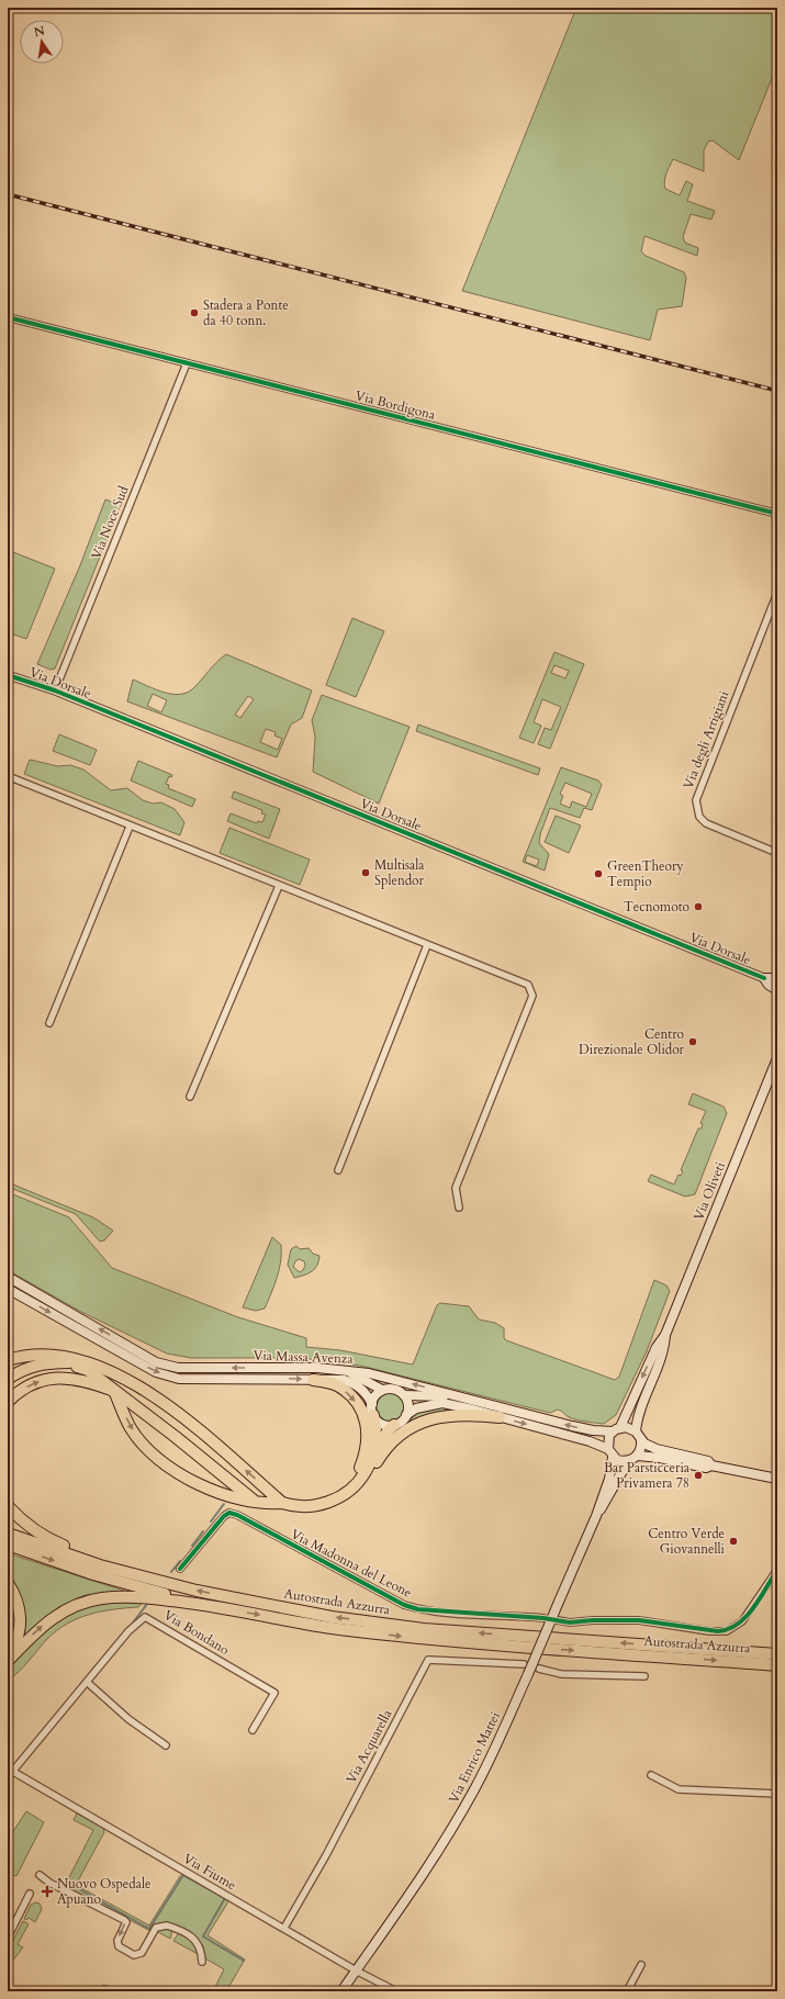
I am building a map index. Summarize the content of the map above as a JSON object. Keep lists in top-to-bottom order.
{
  "streets": {
    "highway": ["Autostrada Azzurra"],
    "main road": [
      "Via Dorsale",
      "Via Oliveti",
      "Via Massa Avenza",
      "Via Enrico Mattei"
    ],
    "street": [
      "Via Bordigona",
      "Via Noce Sud",
      "Via degli Artigiani",
      "Via Madonna del Leone",
      "Via Bondano",
      "Via Acquarella",
      "Via Fiume"
    ]
  },
  "crossings": [
    ["Via Bordigona", "Via Noce Sud"],
    ["Via Noce Sud", "Via Dorsale"],
    ["Via Oliveti", "Via Massa Avenza"],
    ["Via Oliveti", "Via Enrico Mattei"],
    ["Via Massa Avenza", "Via Enrico Mattei"],
    ["Via Bondano", "Via Fiume"],
    ["Via Acquarella", "Via Fiume"],
    ["Via Enrico Mattei", "Via Fiume"]
  ],
  "places": {
    "other": [
      "Stadera a Ponte da 40 tonn.",
      "Multisala Splendor",
      "GreenTheory Tempio",
      "Tecnomoto",
      "Centro Direzionale Olidor",
      "Bar Parsticceria Privamera 78",
      "Centro Verde Giovannelli"
    ],
    "health": ["Nuovo Ospedale Apuano"]
  },
  "north": "top"
}
